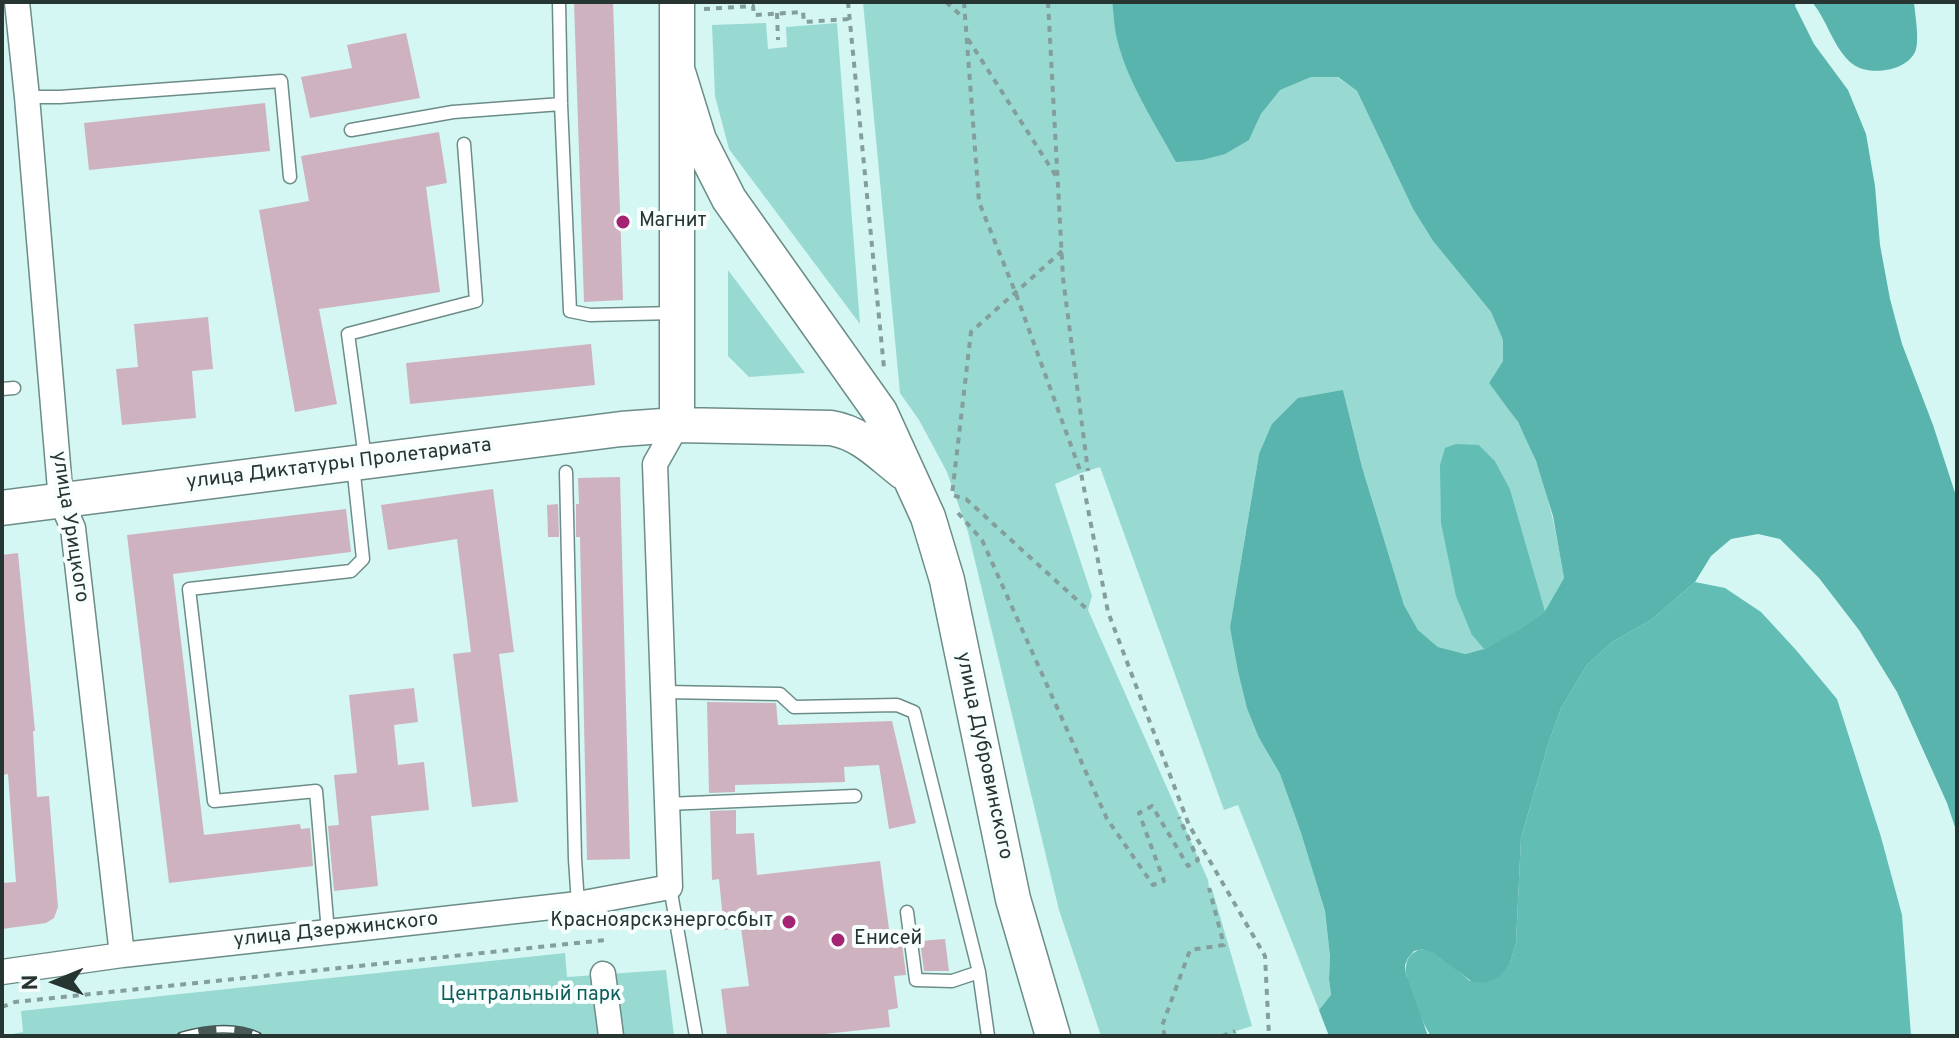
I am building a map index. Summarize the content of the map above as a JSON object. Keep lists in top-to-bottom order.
{
  "streets": {
    "main road": ["улица Диктатуры Пролетариата", "улица Дубровинского"],
    "street": ["улица Урицкого", "улица Дзержинского"]
  },
  "crossings": [
    ["улица Диктатуры Пролетариата", "улица Урицкого"],
    ["улица Диктатуры Пролетариата", "улица Дубровинского"],
    ["улица Урицкого", "улица Дзержинского"],
    ["улица Дубровинского", "улица Дзержинского"]
  ],
  "parks": ["Центральный парк"],
  "places": ["Магнит", "Красноярскэнергосбыт", "Енисей"],
  "north": "left"
}
